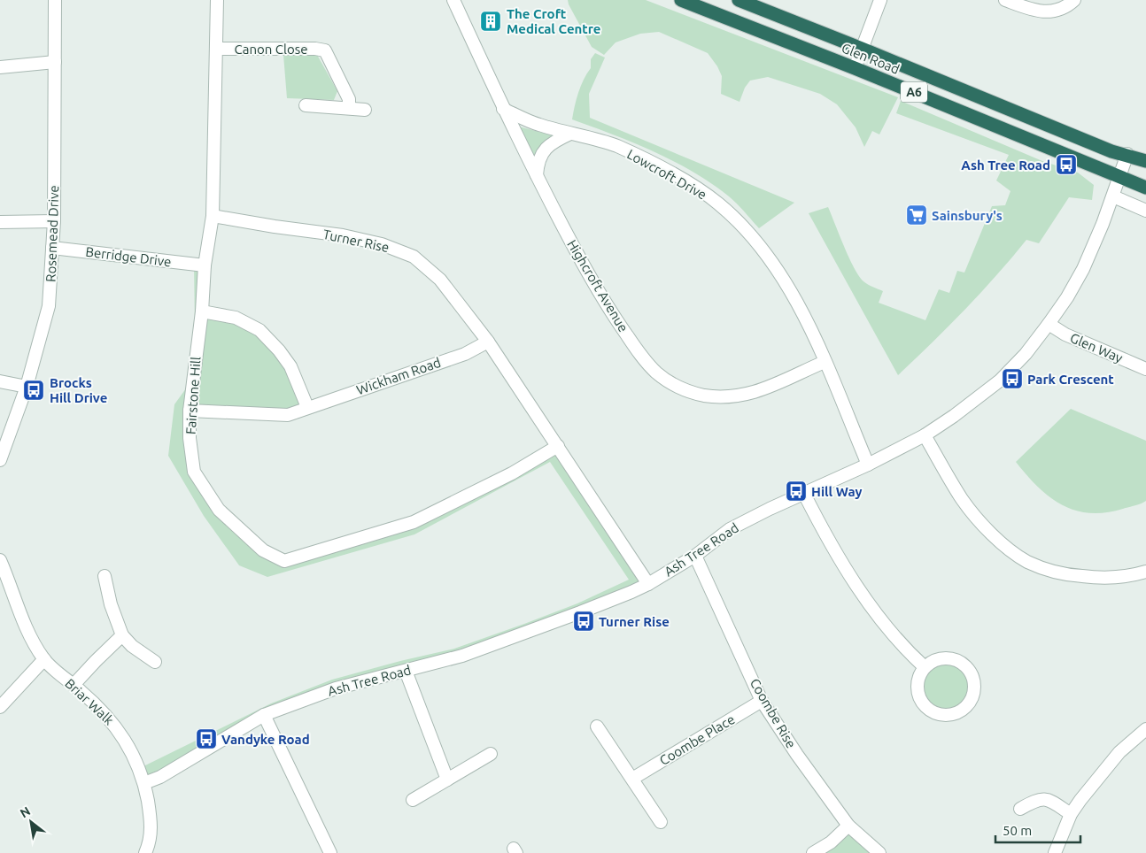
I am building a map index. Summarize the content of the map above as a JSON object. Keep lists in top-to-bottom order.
{
  "streets": {
    "highway": ["Glen Road", "A6"],
    "street": [
      "Canon Close",
      "Lowcroft Drive",
      "Rosemead Drive",
      "Turner Rise",
      "Berridge Drive",
      "Highcroft Avenue",
      "Glen Way",
      "Wickham Road",
      "Fairstone Hill",
      "Ash Tree Road",
      "Briar Walk",
      "Coombe Rise",
      "Coombe Place"
    ]
  },
  "crossings": [
    ["Canon Close", "Fairstone Hill"],
    ["Glen Road", "Ash Tree Road"],
    ["Lowcroft Drive", "Highcroft Avenue"],
    ["Lowcroft Drive", "Ash Tree Road"],
    ["Rosemead Drive", "Berridge Drive"],
    ["Turner Rise", "Wickham Road"],
    ["Turner Rise", "Fairstone Hill"],
    ["Turner Rise", "Ash Tree Road"],
    ["Berridge Drive", "Fairstone Hill"],
    ["Glen Way", "Ash Tree Road"],
    ["Wickham Road", "Fairstone Hill"],
    ["Ash Tree Road", "Briar Walk"],
    ["Ash Tree Road", "Coombe Rise"],
    ["Coombe Rise", "Coombe Place"]
  ],
  "places": {
    "building": ["The Croft Medical Centre"],
    "bus stop": [
      "Ash Tree Road",
      "Park Crescent",
      "Brocks Hill Drive",
      "Hill Way",
      "Turner Rise",
      "Vandyke Road"
    ],
    "supermarket": ["Sainsbury's"]
  },
  "scale_bar": "50 m",
  "north": "top left"
}
